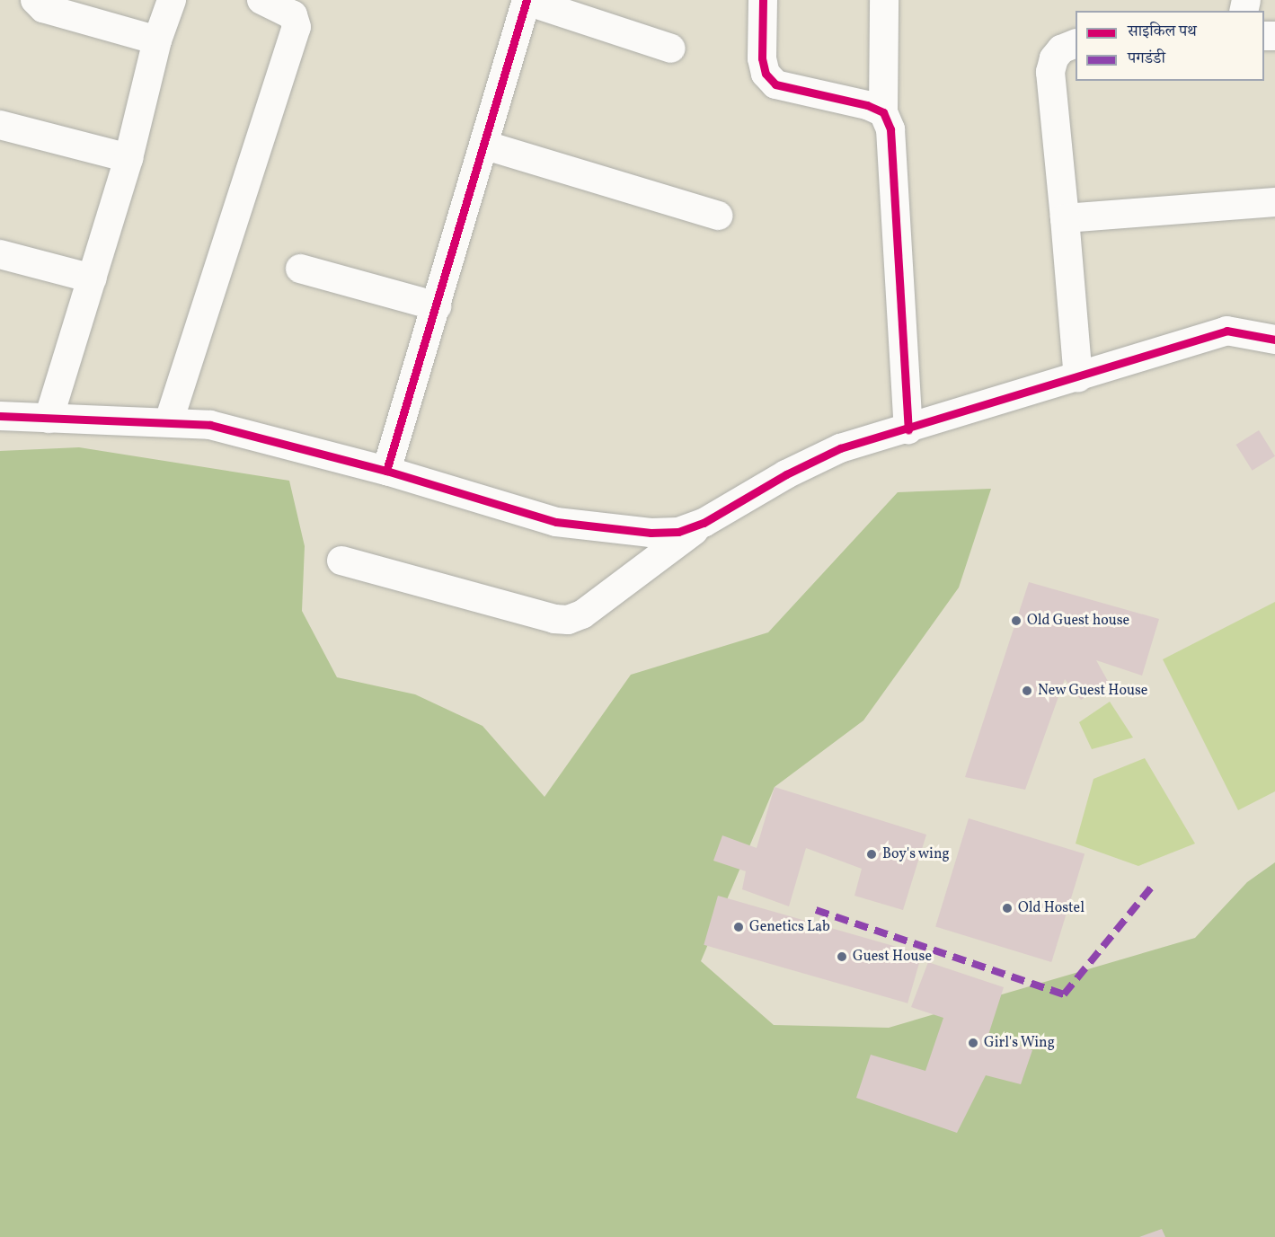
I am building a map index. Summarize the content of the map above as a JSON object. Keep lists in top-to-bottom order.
{
  "places": [
    "Old Guest house",
    "New Guest House",
    "Boy's wing",
    "Old Hostel",
    "Genetics Lab",
    "Guest House",
    "Girl's Wing"
  ],
  "legend": ["साइकिल पथ", "पगडंडी"]
}
